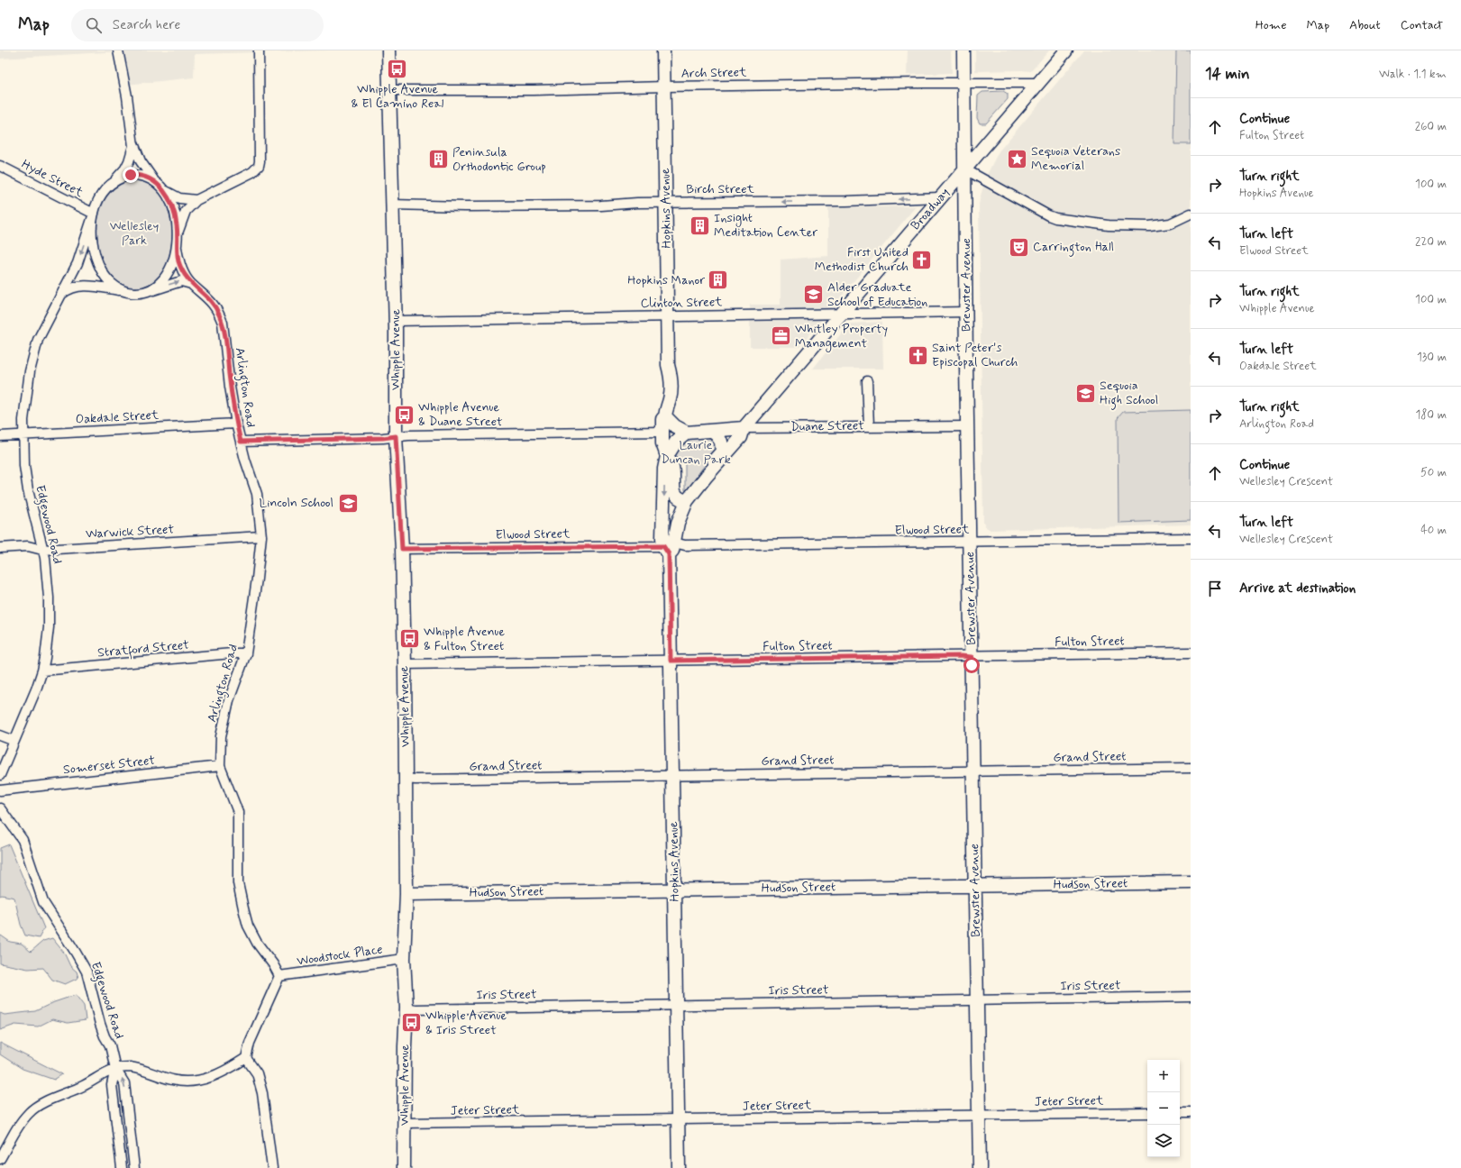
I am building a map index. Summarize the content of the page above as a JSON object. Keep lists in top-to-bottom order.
{
  "streets": {
    "street": [
      "Arch Street",
      "Hyde Street",
      "Birch Street",
      "Hopkins Avenue",
      "Broadway",
      "Brewster Avenue",
      "Clinton Street",
      "Whipple Avenue",
      "Arlington Road",
      "Oakdale Street",
      "Duane Street",
      "Edgewood Road",
      "Elwood Street",
      "Warwick Street",
      "Fulton Street",
      "Stratford Street",
      "Grand Street",
      "Somerset Street",
      "Hudson Street",
      "Woodstock Place",
      "Iris Street",
      "Jeter Street"
    ]
  },
  "crossings": [
    ["Arch Street", "Hopkins Avenue"],
    ["Arch Street", "Broadway"],
    ["Arch Street", "Brewster Avenue"],
    ["Arch Street", "Whipple Avenue"],
    ["Hyde Street", "Arlington Road"],
    ["Hyde Street", "Edgewood Road"],
    ["Birch Street", "Hopkins Avenue"],
    ["Birch Street", "Broadway"],
    ["Birch Street", "Whipple Avenue"],
    ["Hopkins Avenue", "Broadway"],
    ["Hopkins Avenue", "Clinton Street"],
    ["Hopkins Avenue", "Elwood Street"],
    ["Hopkins Avenue", "Fulton Street"],
    ["Hopkins Avenue", "Grand Street"],
    ["Hopkins Avenue", "Hudson Street"],
    ["Hopkins Avenue", "Iris Street"],
    ["Hopkins Avenue", "Jeter Street"],
    ["Broadway", "Brewster Avenue"],
    ["Broadway", "Clinton Street"],
    ["Broadway", "Duane Street"],
    ["Broadway", "Elwood Street"],
    ["Brewster Avenue", "Clinton Street"],
    ["Brewster Avenue", "Duane Street"],
    ["Brewster Avenue", "Elwood Street"],
    ["Brewster Avenue", "Fulton Street"],
    ["Brewster Avenue", "Grand Street"],
    ["Brewster Avenue", "Hudson Street"],
    ["Brewster Avenue", "Iris Street"],
    ["Brewster Avenue", "Jeter Street"],
    ["Clinton Street", "Whipple Avenue"],
    ["Whipple Avenue", "Elwood Street"],
    ["Whipple Avenue", "Fulton Street"],
    ["Whipple Avenue", "Grand Street"],
    ["Whipple Avenue", "Hudson Street"],
    ["Whipple Avenue", "Woodstock Place"],
    ["Whipple Avenue", "Iris Street"],
    ["Whipple Avenue", "Jeter Street"],
    ["Arlington Road", "Oakdale Street"],
    ["Arlington Road", "Edgewood Road"],
    ["Arlington Road", "Warwick Street"],
    ["Arlington Road", "Stratford Street"],
    ["Arlington Road", "Somerset Street"],
    ["Arlington Road", "Woodstock Place"],
    ["Oakdale Street", "Edgewood Road"],
    ["Edgewood Road", "Warwick Street"],
    ["Edgewood Road", "Stratford Street"]
  ],
  "one_way": ["Birch Street"],
  "parks": ["Wellesley Park", "Laurie Duncan Park"],
  "places": {
    "bus stop": [
      "Whipple Avenue & El Camino Real",
      "Whipple Avenue & Duane Street",
      "Whipple Avenue & Fulton Street",
      "Whipple Avenue & Iris Street"
    ],
    "place": ["Sequoia Veterans Memorial"],
    "building": ["Peninsula Orthodontic Group", "Insight Meditation Center", "Hopkins Manor"],
    "theatre": ["Carrington Hall"],
    "church": ["First United Methodist Church", "Saint Peter's Episcopal Church"],
    "school or university": ["Alder Graduate School of Education", "Sequoia High School", "Lincoln School"],
    "office": ["Whitley Property Management"]
  },
  "page": {
    "header": "Map",
    "search": "Search here",
    "nav": [
      "Home",
      "Map",
      "About",
      "Contact"
    ],
    "heading": ["14 min", "Walk · 1.1 km"],
    "list": [
      ["Continue", "Fulton Street", "260 m"],
      ["Turn right", "Hopkins Avenue", "100 m"],
      ["Turn left", "Elwood Street", "220 m"],
      ["Turn right", "Whipple Avenue", "100 m"],
      ["Turn left", "Oakdale Street", "130 m"],
      ["Turn right", "Arlington Road", "180 m"],
      ["Continue", "Wellesley Crescent", "50 m"],
      ["Turn left", "Wellesley Crescent", "40 m"],
      "Arrive at destination"
    ],
    "map_buttons": ["+", "−"]
  }
}
